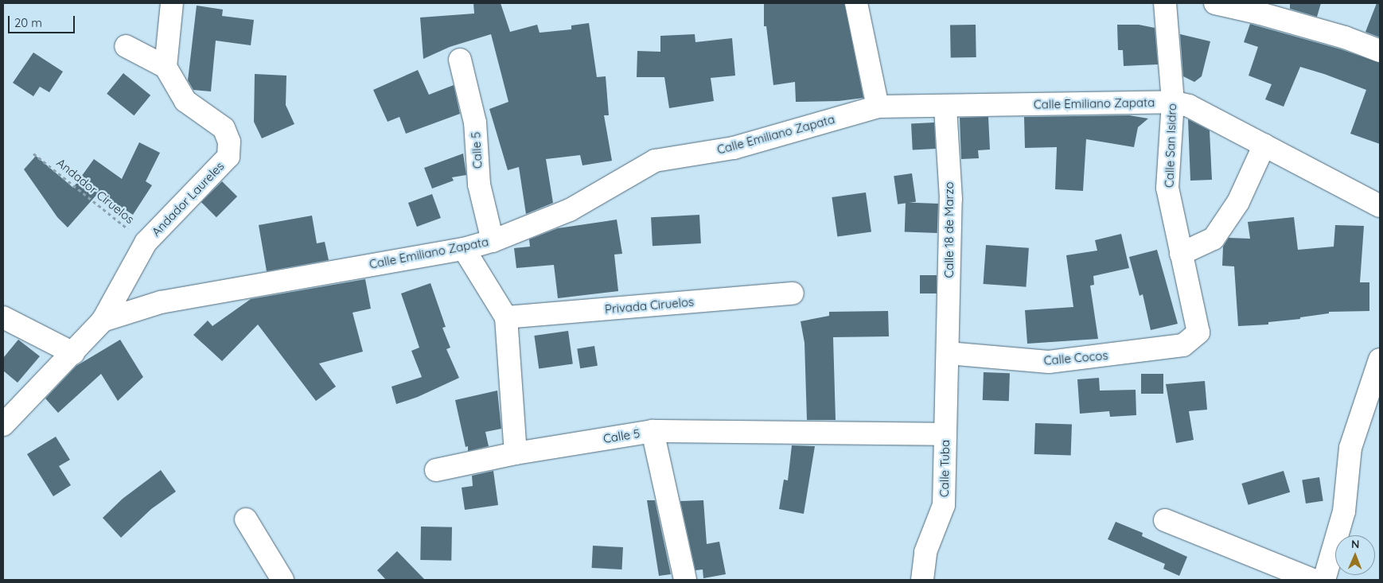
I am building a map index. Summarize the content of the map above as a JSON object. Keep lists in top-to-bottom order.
{
  "streets": {
    "street": [
      "Calle Emiliano Zapata",
      "Calle San Isidro",
      "Calle 5",
      "Andador Laureles",
      "Calle 18 de Marzo",
      "Privada Ciruelos",
      "Calle Cocos",
      "Calle Tuba"
    ],
    "path": ["Andador Ciruelos"]
  },
  "crossings": [
    ["Calle Emiliano Zapata", "Calle San Isidro"],
    ["Calle Emiliano Zapata", "Calle 5"],
    ["Calle Emiliano Zapata", "Andador Laureles"],
    ["Calle Emiliano Zapata", "Calle 18 de Marzo"],
    ["Calle San Isidro", "Calle Cocos"],
    ["Calle 5", "Calle Tuba"],
    ["Andador Ciruelos", "Andador Laureles"],
    ["Calle 18 de Marzo", "Calle Cocos"],
    ["Calle 18 de Marzo", "Calle Tuba"],
    ["Calle Cocos", "Calle Tuba"]
  ],
  "scale_bar": "20 m",
  "north": "top"
}
